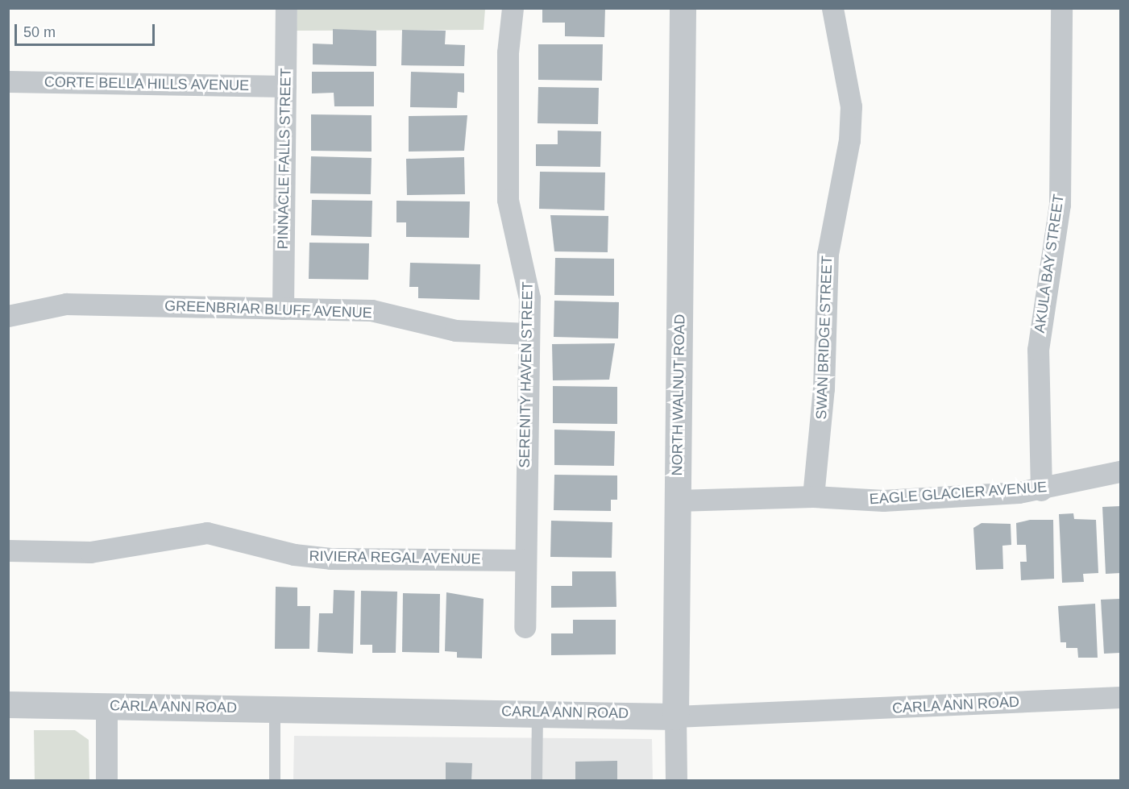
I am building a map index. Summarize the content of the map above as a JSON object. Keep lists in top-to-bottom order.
{
  "streets": {
    "street": [
      "CORTE BELLA HILLS AVENUE",
      "PINNACLE FALLS STREET",
      "AKULA BAY STREET",
      "GREENBRIAR BLUFF AVENUE",
      "SWAN BRIDGE STREET",
      "SERENITY HAVEN STREET",
      "NORTH WALNUT ROAD",
      "EAGLE GLACIER AVENUE",
      "RIVIERA REGAL AVENUE",
      "CARLA ANN ROAD"
    ]
  },
  "crossings": [
    ["CORTE BELLA HILLS AVENUE", "PINNACLE FALLS STREET"],
    ["PINNACLE FALLS STREET", "GREENBRIAR BLUFF AVENUE"],
    ["AKULA BAY STREET", "EAGLE GLACIER AVENUE"],
    ["GREENBRIAR BLUFF AVENUE", "SERENITY HAVEN STREET"],
    ["SWAN BRIDGE STREET", "EAGLE GLACIER AVENUE"],
    ["SERENITY HAVEN STREET", "RIVIERA REGAL AVENUE"],
    ["NORTH WALNUT ROAD", "EAGLE GLACIER AVENUE"],
    ["NORTH WALNUT ROAD", "CARLA ANN ROAD"]
  ],
  "scale_bar": "50 m"
}
